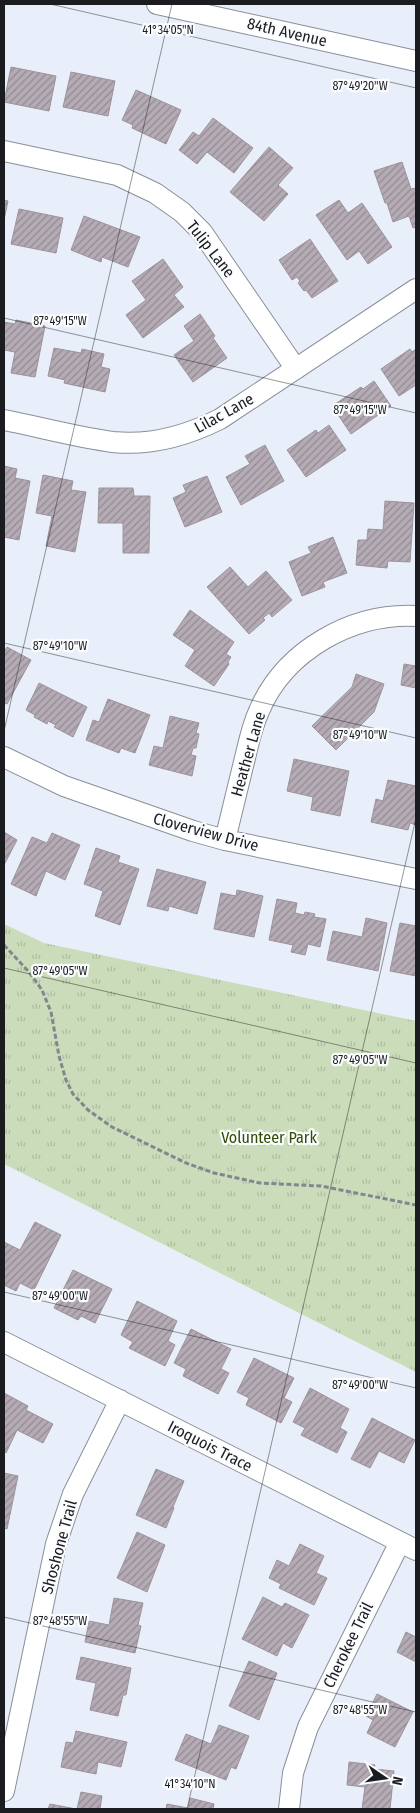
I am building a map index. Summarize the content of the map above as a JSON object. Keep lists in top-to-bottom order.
{
  "streets": {
    "street": [
      "84th Avenue",
      "Tulip Lane",
      "Lilac Lane",
      "Heather Lane",
      "Cloverview Drive",
      "Iroquois Trace",
      "Shoshone Trail",
      "Cherokee Trail"
    ]
  },
  "crossings": [
    ["Tulip Lane", "Lilac Lane"],
    ["Heather Lane", "Cloverview Drive"],
    ["Iroquois Trace", "Shoshone Trail"],
    ["Iroquois Trace", "Cherokee Trail"]
  ],
  "parks": ["Volunteer Park"],
  "north": "right",
  "coordinates": [
    "41°34'05\"N",
    "87°49'20\"W",
    "87°49'15\"W",
    "87°49'10\"W",
    "87°49'05\"W",
    "87°49'00\"W",
    "87°48'55\"W",
    "41°34'10\"N"
  ]
}
